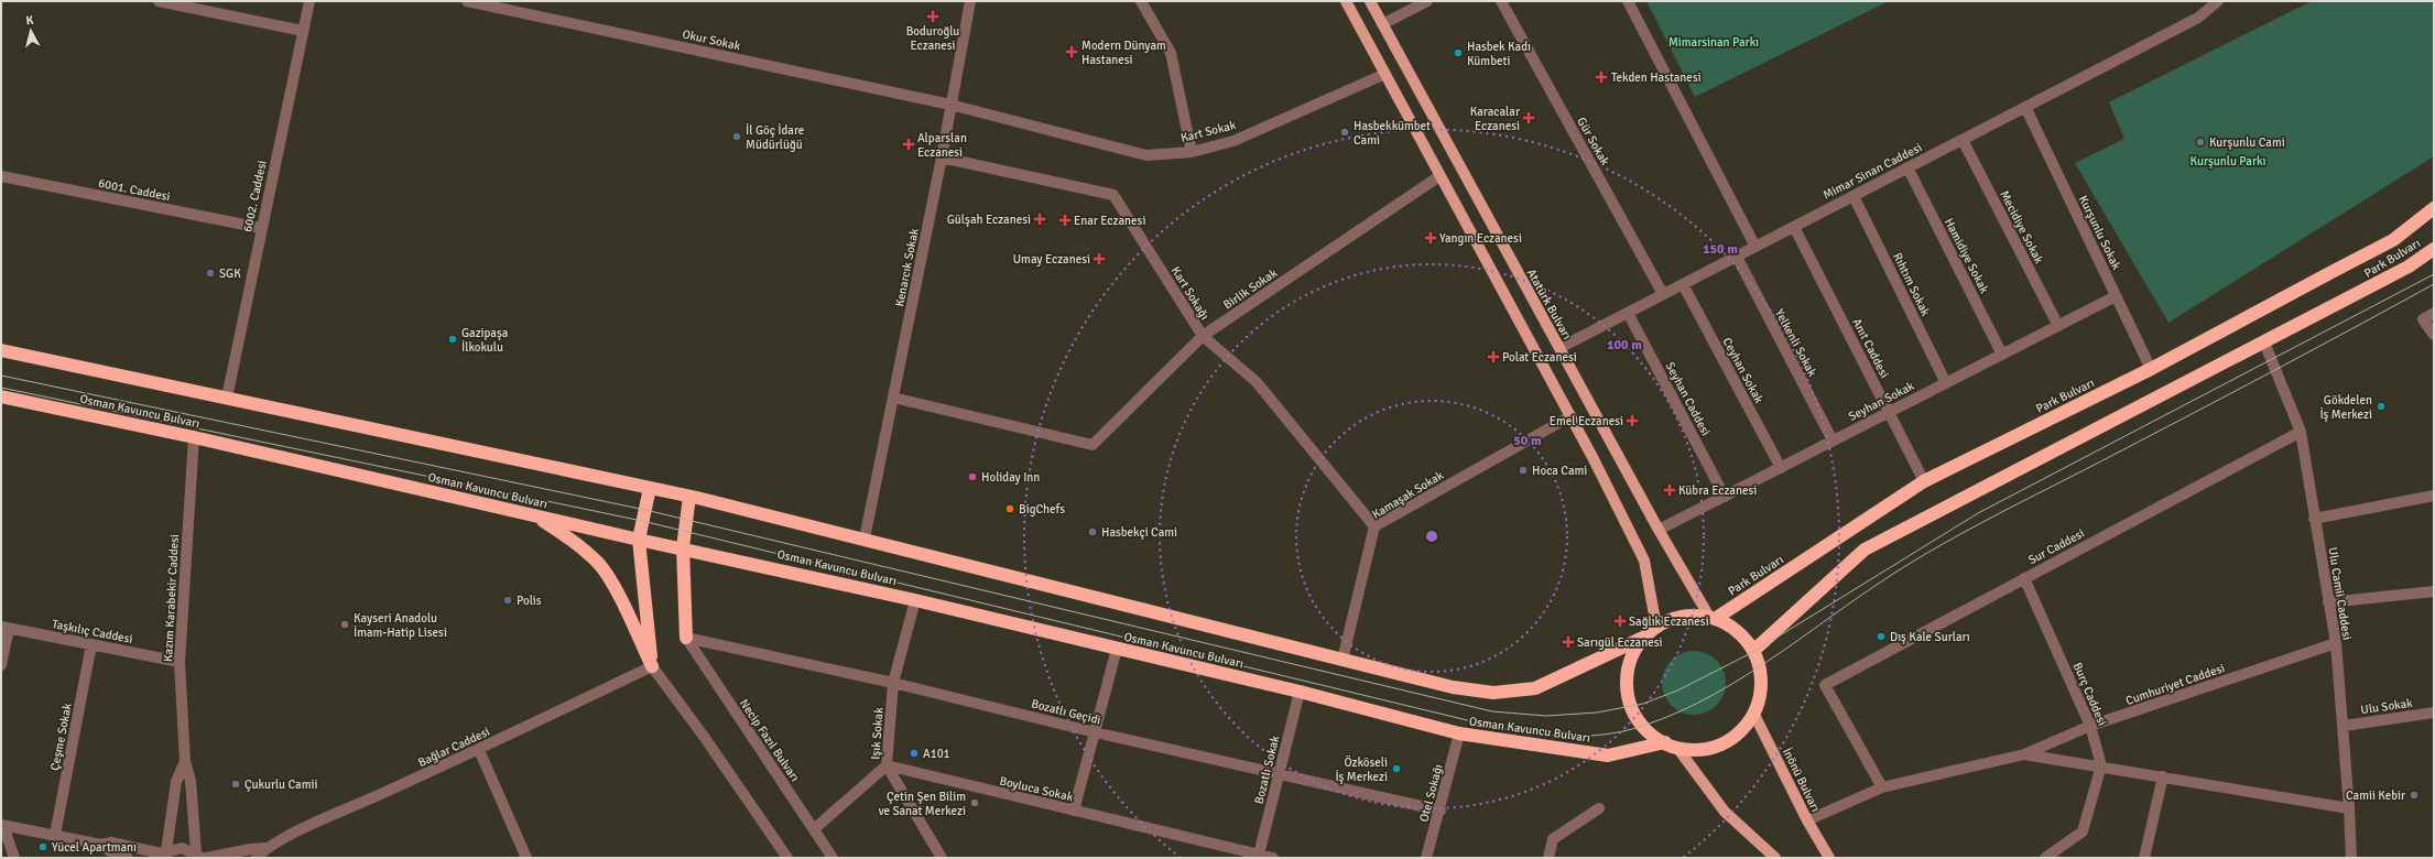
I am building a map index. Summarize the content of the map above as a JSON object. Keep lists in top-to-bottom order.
{
  "streets": {
    "highway": ["Park Bulvarı", "Osman Kavuncu Bulvarı"],
    "main road": ["Atatürk Bulvarı", "İnönü Bulvarı"],
    "street": [
      "Okur Sokak",
      "Kart Sokak",
      "Gür Sokak",
      "Mimar Sinan Caddesi",
      "6001. Caddesi",
      "6002. Caddesi",
      "Mecidiye Sokak",
      "Kurşunlu Sokak",
      "Hamidiye Sokak",
      "Kenarcık Sokak",
      "Rıhtım Sokak",
      "Birlik Sokak",
      "Kart Sokağı",
      "Yelkenli Sokak",
      "Anıt Caddesi",
      "Ceyhan Sokak",
      "Seyhan Caddesi",
      "Seyhan Sokak",
      "Kamaşak Sokak",
      "Sur Caddesi",
      "Ulu Camii Caddesi",
      "Kazım Karabekir Caddesi",
      "Taşkılıç Caddesi",
      "Cumhuriyet Caddesi",
      "Burç Caddesi",
      "Ulu Sokak",
      "Bozatlı Geçidi",
      "Işık Sokak",
      "Çeşme Sokak",
      "Necip Fazıl Bulvarı",
      "Bağlar Caddesi",
      "Bozatlı Sokak",
      "Boyluca Sokak",
      "Otel Sokağı"
    ]
  },
  "crossings": [
    ["Okur Sokak", "Kart Sokak"],
    ["Okur Sokak", "Kenarcık Sokak"],
    ["Kart Sokak", "Kenarcık Sokak"],
    ["Gür Sokak", "Mimar Sinan Caddesi"],
    ["Mimar Sinan Caddesi", "Mecidiye Sokak"],
    ["Mimar Sinan Caddesi", "Kurşunlu Sokak"],
    ["Mimar Sinan Caddesi", "Hamidiye Sokak"],
    ["Mimar Sinan Caddesi", "Rıhtım Sokak"],
    ["Mimar Sinan Caddesi", "Atatürk Bulvarı"],
    ["Mimar Sinan Caddesi", "Yelkenli Sokak"],
    ["Mimar Sinan Caddesi", "Anıt Caddesi"],
    ["Mimar Sinan Caddesi", "Ceyhan Sokak"],
    ["Mimar Sinan Caddesi", "Seyhan Caddesi"],
    ["6001. Caddesi", "6002. Caddesi"],
    ["Mecidiye Sokak", "Seyhan Sokak"],
    ["Kurşunlu Sokak", "Park Bulvarı"],
    ["Kurşunlu Sokak", "Seyhan Sokak"],
    ["Hamidiye Sokak", "Seyhan Sokak"],
    ["Park Bulvarı", "Atatürk Bulvarı"],
    ["Park Bulvarı", "Anıt Caddesi"],
    ["Park Bulvarı", "Osman Kavuncu Bulvarı"],
    ["Park Bulvarı", "Ulu Camii Caddesi"],
    ["Park Bulvarı", "İnönü Bulvarı"],
    ["Kenarcık Sokak", "Birlik Sokak"],
    ["Kenarcık Sokak", "Kart Sokağı"],
    ["Rıhtım Sokak", "Seyhan Sokak"],
    ["Birlik Sokak", "Kart Sokağı"],
    ["Kart Sokağı", "Kamaşak Sokak"],
    ["Atatürk Bulvarı", "Seyhan Sokak"],
    ["Atatürk Bulvarı", "Osman Kavuncu Bulvarı"],
    ["Atatürk Bulvarı", "İnönü Bulvarı"],
    ["Yelkenli Sokak", "Seyhan Sokak"],
    ["Anıt Caddesi", "Seyhan Sokak"],
    ["Ceyhan Sokak", "Seyhan Sokak"],
    ["Seyhan Caddesi", "Seyhan Sokak"],
    ["Osman Kavuncu Bulvarı", "Kazım Karabekir Caddesi"],
    ["Osman Kavuncu Bulvarı", "Işık Sokak"],
    ["Osman Kavuncu Bulvarı", "Bozatlı Sokak"],
    ["Osman Kavuncu Bulvarı", "İnönü Bulvarı"],
    ["Osman Kavuncu Bulvarı", "Otel Sokağı"],
    ["Sur Caddesi", "Ulu Camii Caddesi"],
    ["Sur Caddesi", "Burç Caddesi"],
    ["Ulu Camii Caddesi", "Cumhuriyet Caddesi"],
    ["Ulu Camii Caddesi", "Ulu Sokak"],
    ["Kazım Karabekir Caddesi", "Taşkılıç Caddesi"],
    ["Kazım Karabekir Caddesi", "Bağlar Caddesi"],
    ["Taşkılıç Caddesi", "Çeşme Sokak"],
    ["Cumhuriyet Caddesi", "Burç Caddesi"],
    ["Bozatlı Geçidi", "Işık Sokak"],
    ["Bozatlı Geçidi", "Necip Fazıl Bulvarı"],
    ["Bozatlı Geçidi", "Bozatlı Sokak"],
    ["Bozatlı Geçidi", "Otel Sokağı"],
    ["Işık Sokak", "Boyluca Sokak"],
    ["Bozatlı Sokak", "Boyluca Sokak"]
  ],
  "parks": ["Mimarsinan Parkı", "Kurşunlu Parkı"],
  "places": {
    "health": [
      "Boduroğlu Eczanesi",
      "Modern Dünyam Hastanesi",
      "Tekden Hastanesi",
      "Karacalar Eczanesi",
      "Alparslan Eczanesi",
      "Gülşah Eczanesi",
      "Enar Eczanesi",
      "Yangın Eczanesi",
      "Umay Eczanesi",
      "Polat Eczanesi",
      "Emel Eczanesi",
      "Kübra Eczanesi",
      "Sağlık Eczanesi",
      "Sarıgül Eczanesi"
    ],
    "other": [
      "Hasbek Kadı Kümbeti",
      "Hasbekkümbet Cami",
      "İl Göç İdare Müdürlüğü",
      "Kurşunlu Cami",
      "SGK",
      "Gazipaşa İlkokulu",
      "Gökdelen İş Merkezi",
      "Hoca Cami",
      "Holiday Inn",
      "BigChefs",
      "Hasbekçi Cami",
      "Polis",
      "Kayseri Anadolu İmam-Hatip Lisesi",
      "Dış Kale Surları",
      "A101",
      "Özköseli İş Merkezi",
      "Çukurlu Camii",
      "Camii Kebir",
      "Çetin Şen Bilim ve Sanat Merkezi",
      "Yücel Apartmanı"
    ]
  },
  "north": "top",
  "rings": ["150 m", "100 m", "50 m"]
}
